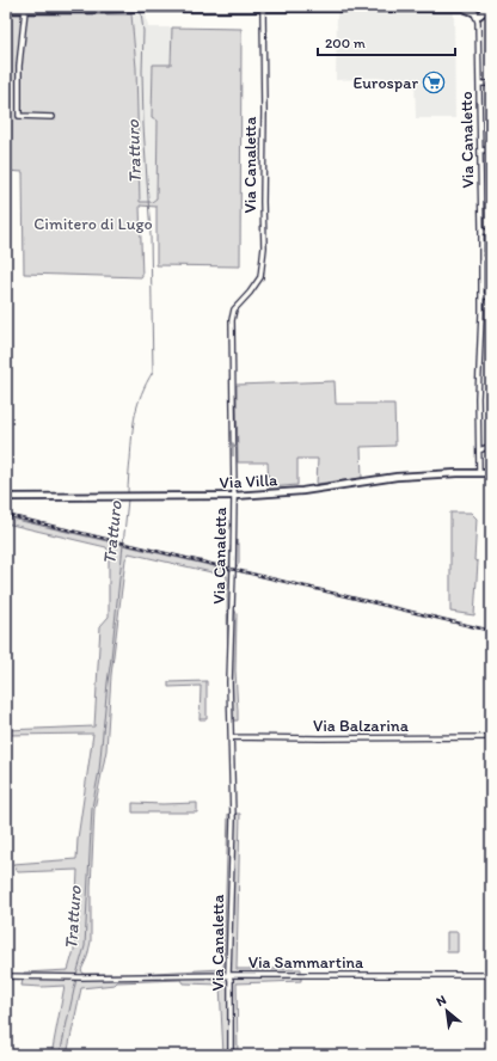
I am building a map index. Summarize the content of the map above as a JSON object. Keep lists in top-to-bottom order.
{
  "streets": {
    "street": [
      "Via Canaletto",
      "Via Canaletta",
      "Via Villa",
      "Via Balzarina",
      "Via Sammartina"
    ]
  },
  "crossings": [
    ["Via Canaletto", "Via Villa"],
    ["Via Canaletta", "Via Villa"],
    ["Via Canaletta", "Via Balzarina"],
    ["Via Canaletta", "Via Sammartina"]
  ],
  "one_way": ["Via Canaletta"],
  "water": ["Tratturo"],
  "parks": ["Cimitero di Lugo"],
  "places": {
    "supermarket": ["Eurospar"]
  },
  "scale_bar": "200 m",
  "north": "top left"
}
